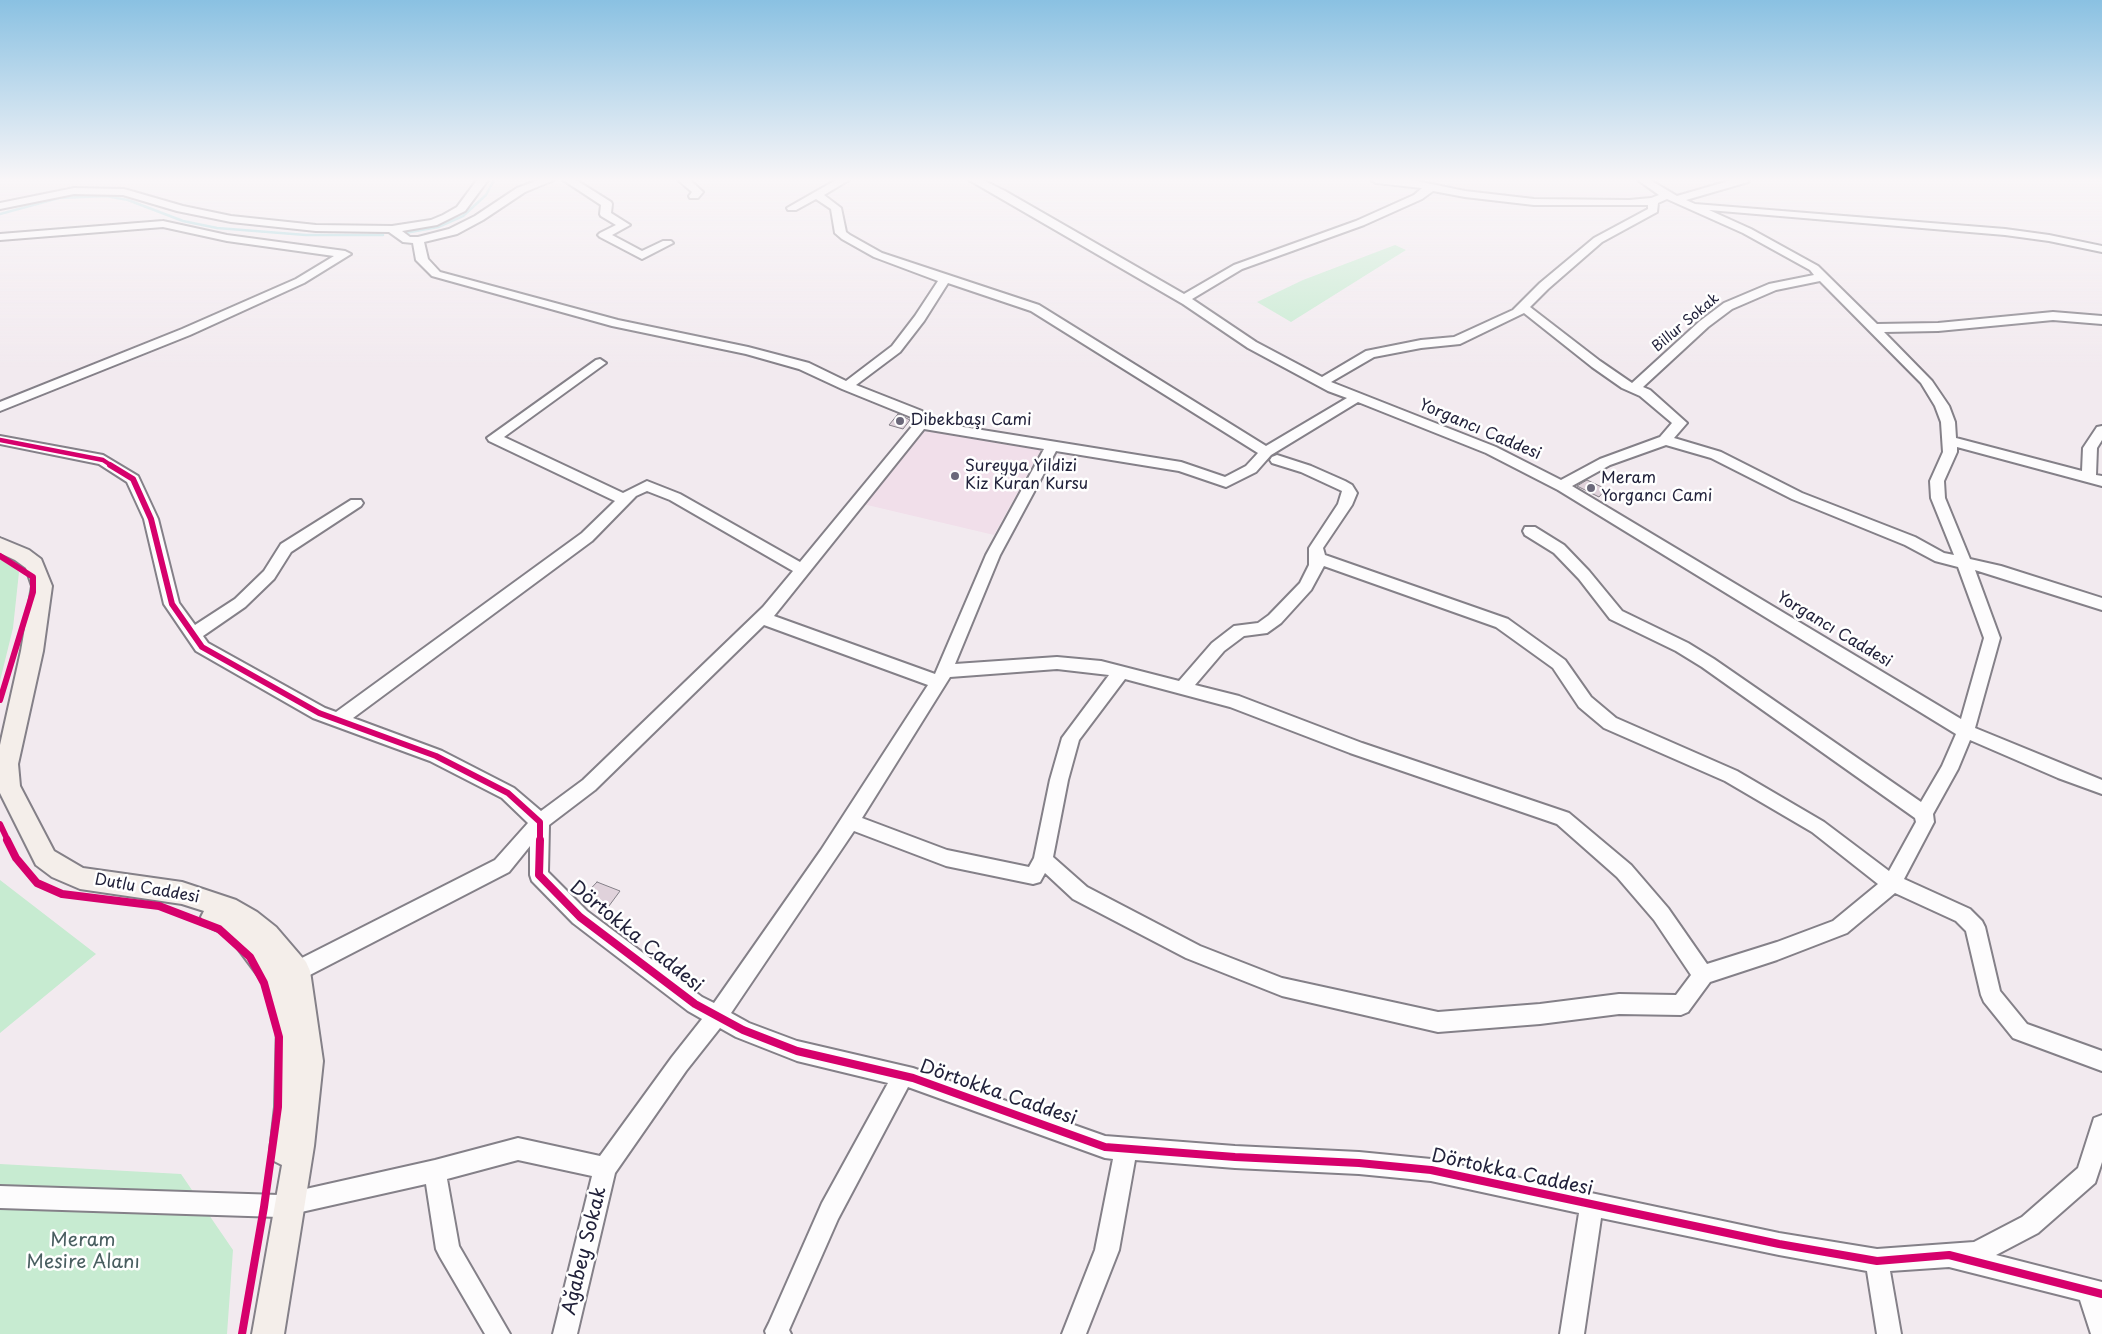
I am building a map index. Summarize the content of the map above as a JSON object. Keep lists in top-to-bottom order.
{
  "streets": {
    "main road": ["Dutlu Caddesi"],
    "street": [
      "Billur Sokak",
      "Yorgancı Caddesi",
      "Dörtokka Caddesi",
      "Ağabey Sokak"
    ]
  },
  "parks": ["Meram Mesire Alanı"],
  "places": ["Dibekbaşı Cami", "Sureyya Yildizi Kiz Kuran Kursu", "Meram Yorgancı Cami"]
}
